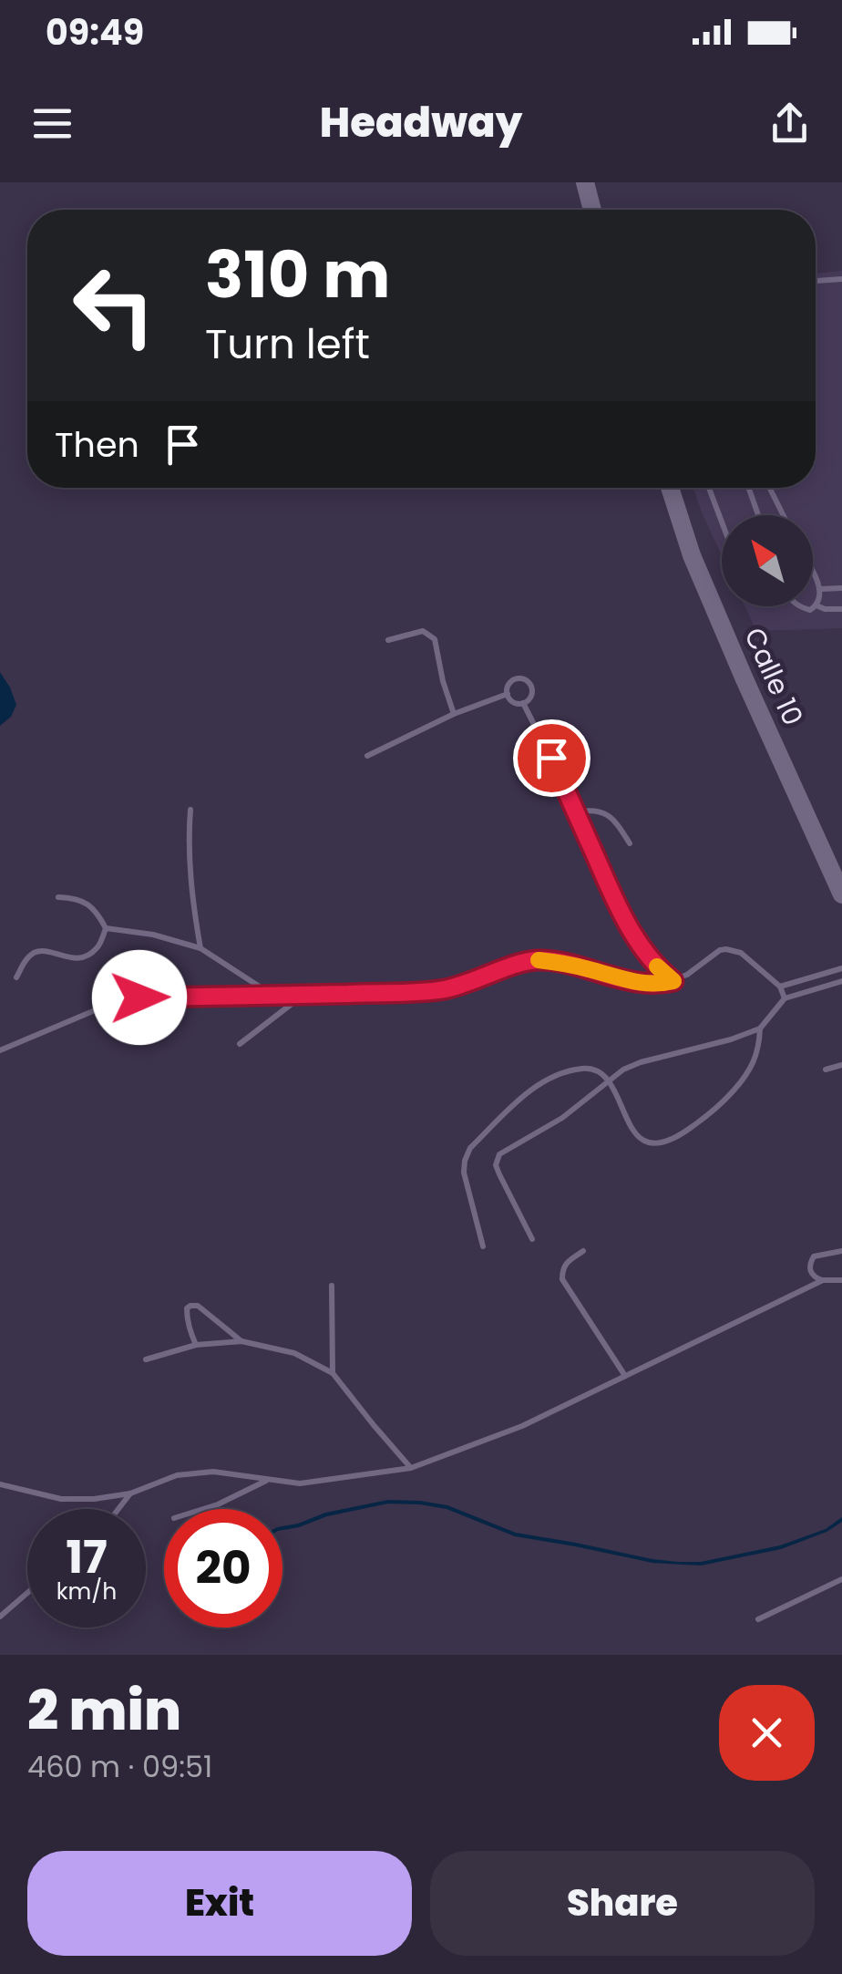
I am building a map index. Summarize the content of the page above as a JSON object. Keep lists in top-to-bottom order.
{
  "streets": {
    "main road": ["Calle 10"]
  },
  "north": "top left",
  "page": {
    "status": "09:49",
    "header": "Headway",
    "turn": ["310 m", "Turn left"],
    "then": "Then",
    "speed": "17 km/h",
    "limit": "20",
    "heading": ["2 min", "460 m · 09:51"],
    "buttons": ["Exit", "Share"]
  }
}
